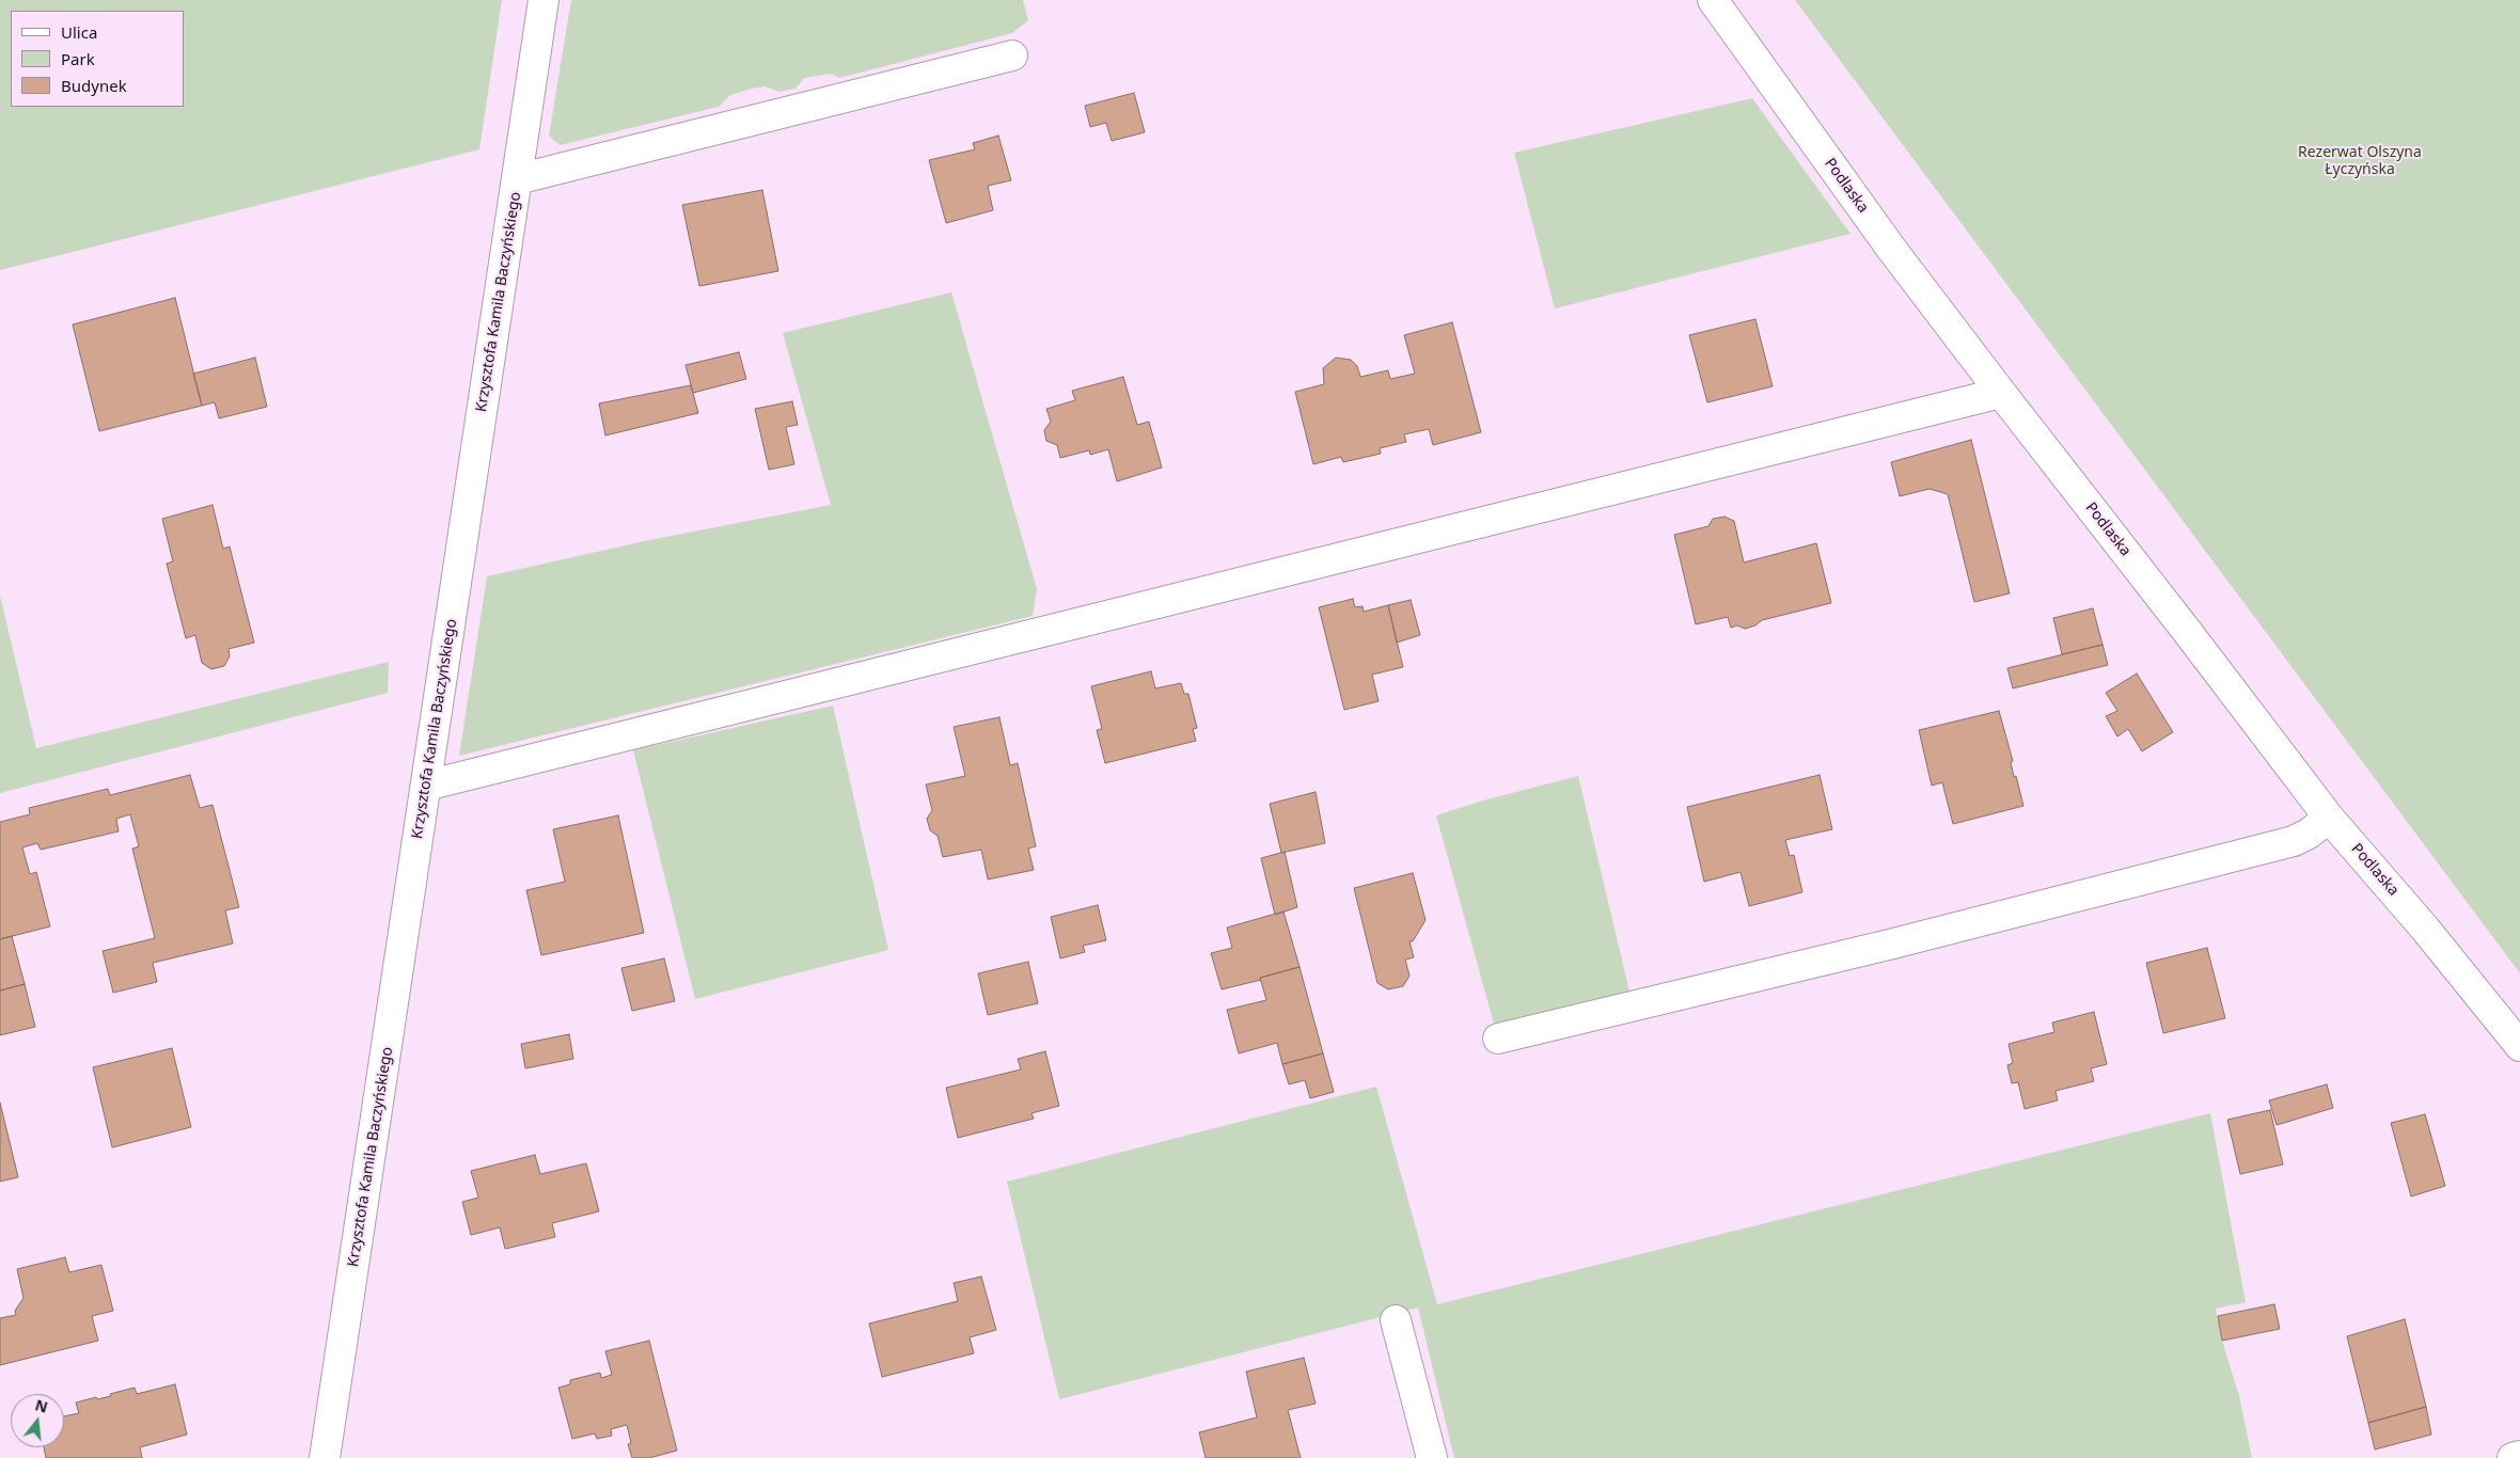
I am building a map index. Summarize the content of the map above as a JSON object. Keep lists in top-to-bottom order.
{
  "streets": {
    "street": ["Podlaska", "Krzysztofa Kamila Baczyńskiego"]
  },
  "parks": ["Rezerwat Olszyna Łyczyńska"],
  "legend": ["Ulica", "Park", "Budynek"],
  "north": "top"
}
